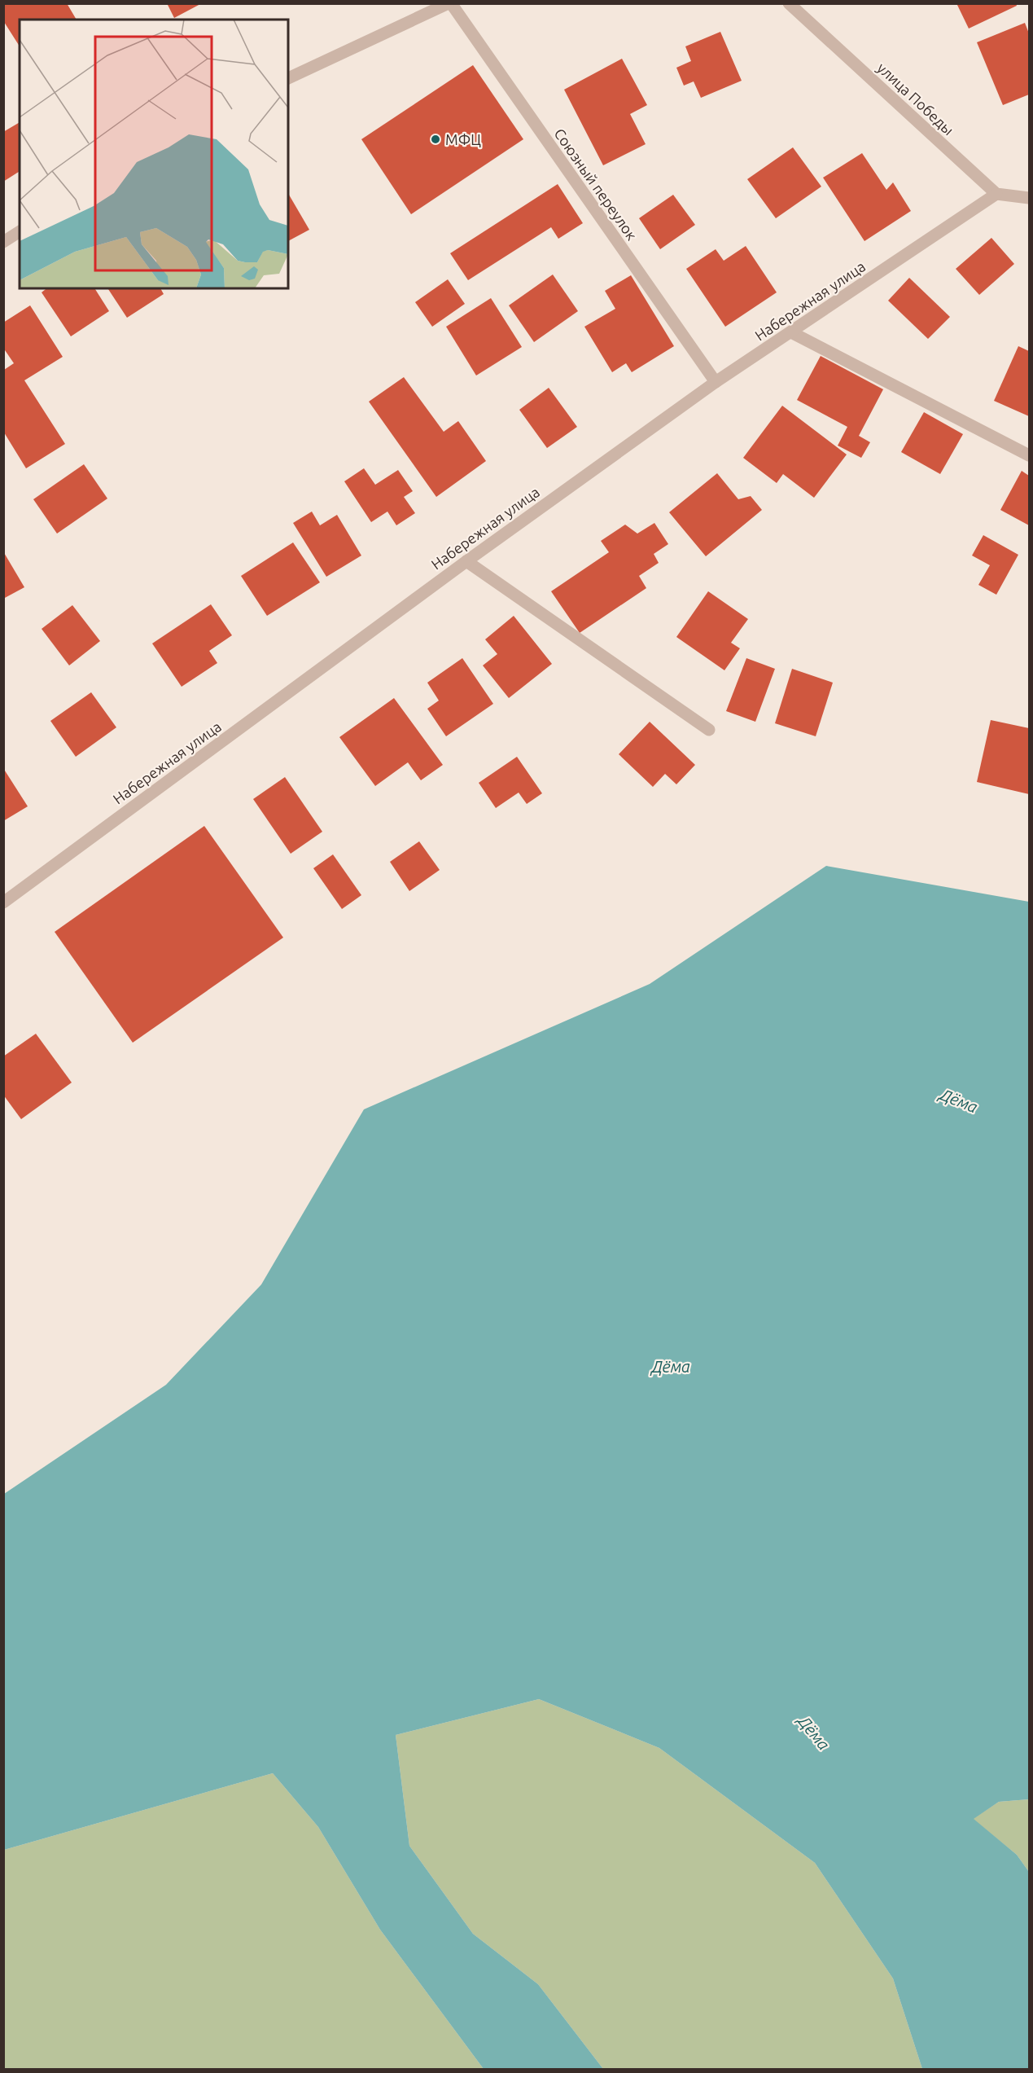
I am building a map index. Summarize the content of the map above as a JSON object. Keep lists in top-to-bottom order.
{
  "streets": {
    "street": ["улица Победы", "Союзный переулок", "Набережная улица"]
  },
  "crossings": [
    ["улица Победы", "Набережная улица"],
    ["Союзный переулок", "Набережная улица"]
  ],
  "water": ["Дёма"],
  "places": ["МФЦ"]
}
